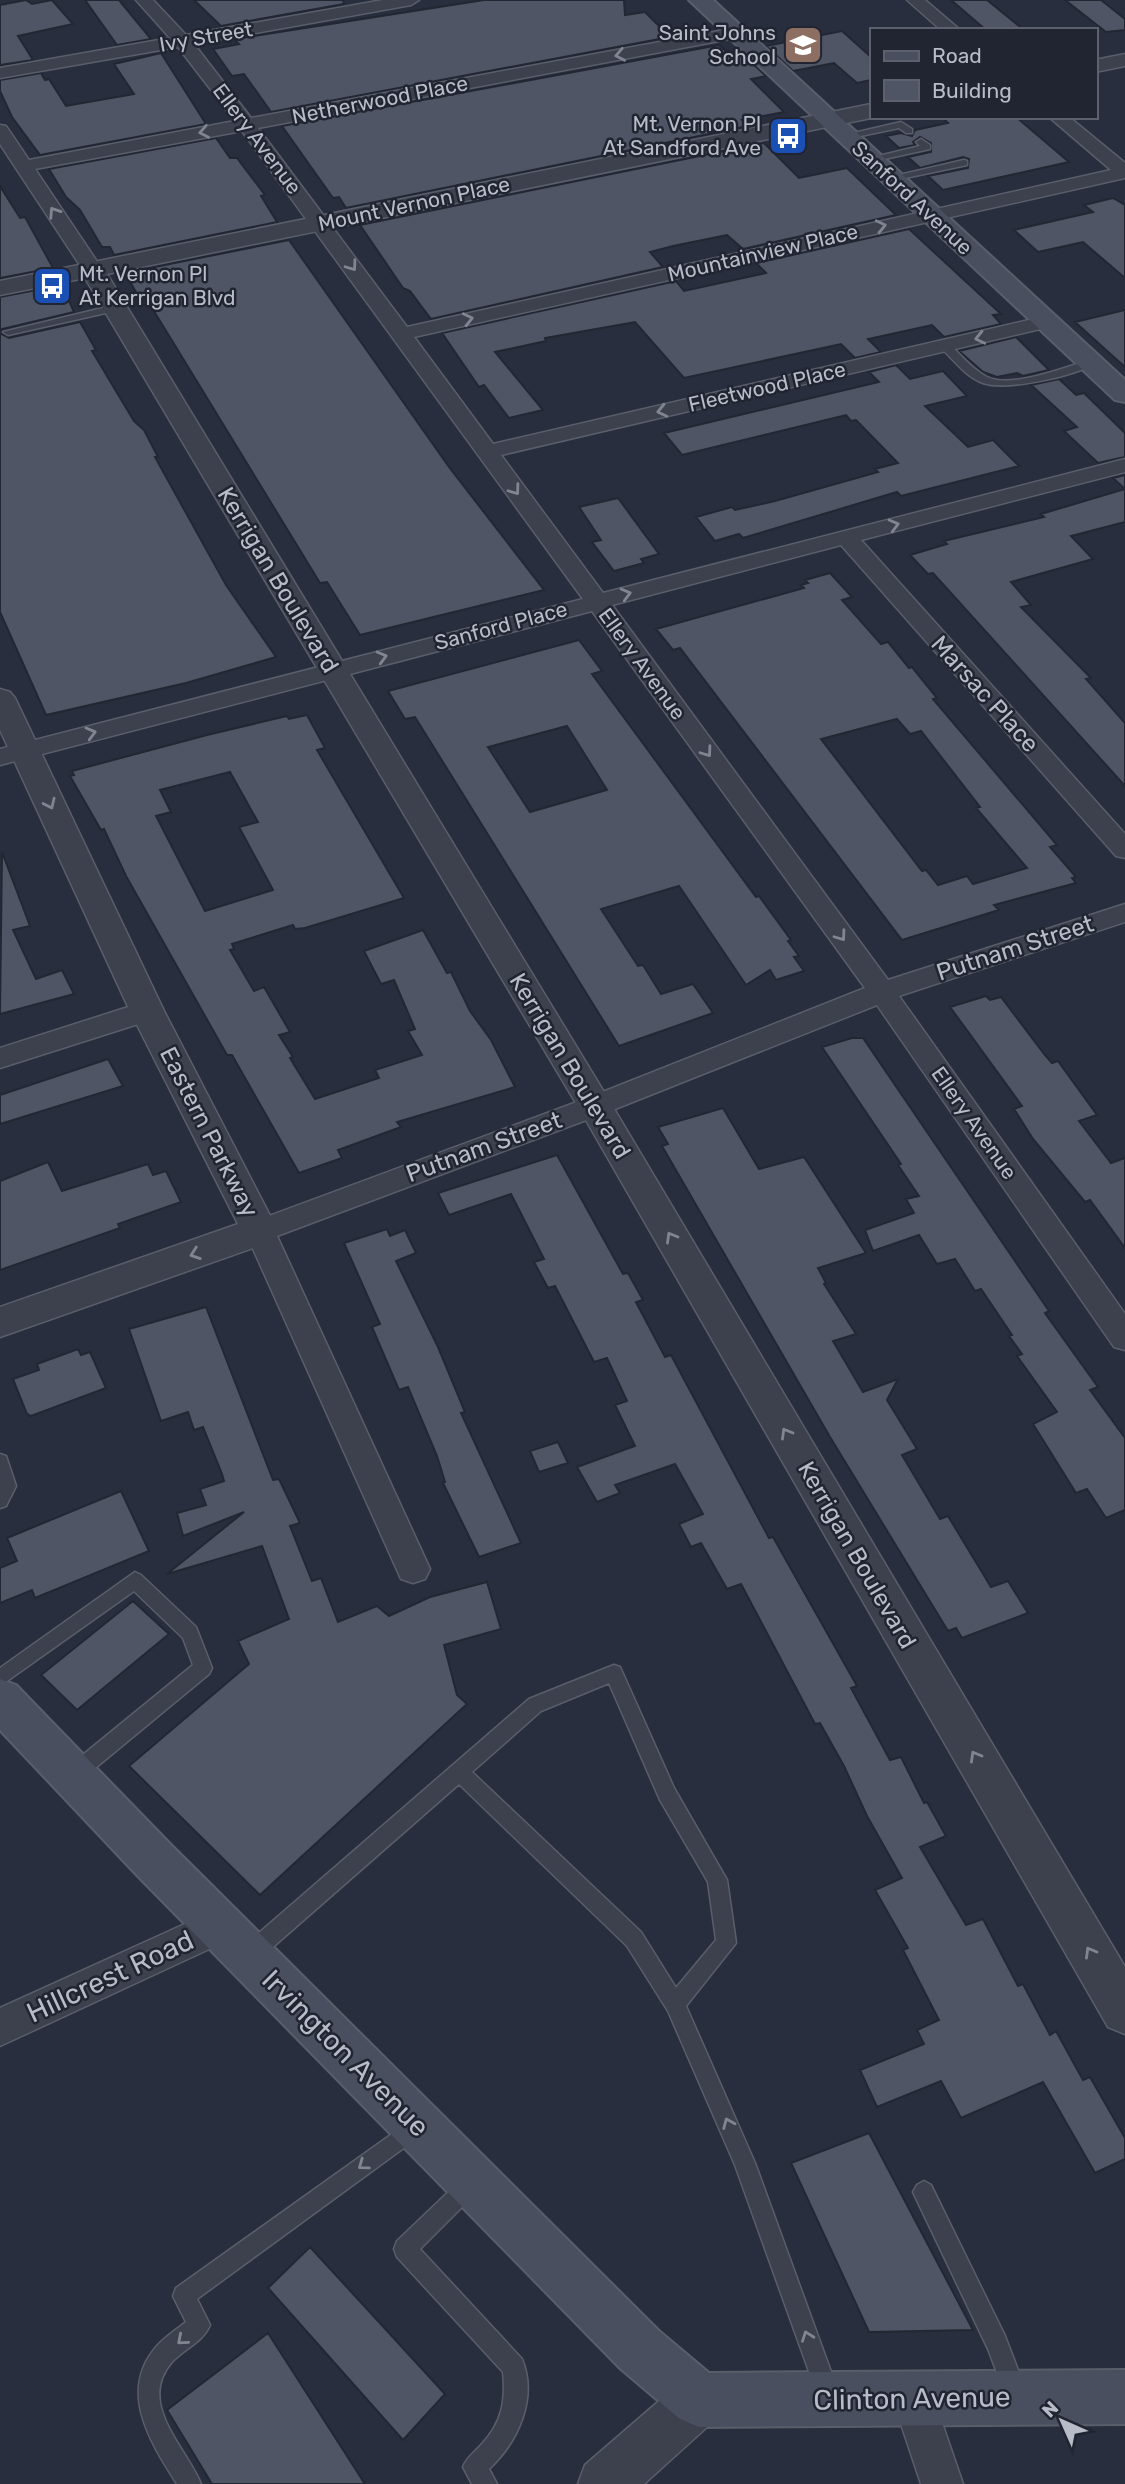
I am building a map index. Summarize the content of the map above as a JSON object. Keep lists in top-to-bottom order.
{
  "streets": {
    "main road": ["Sanford Avenue", "Irvington Avenue", "Clinton Avenue"],
    "street": [
      "Ivy Street",
      "Netherwood Place",
      "Ellery Avenue",
      "Mount Vernon Place",
      "Mountainview Place",
      "Fleetwood Place",
      "Kerrigan Boulevard",
      "Sanford Place",
      "Marsac Place",
      "Putnam Street",
      "Eastern Parkway",
      "Hillcrest Road"
    ]
  },
  "crossings": [
    ["Ivy Street", "Ellery Avenue"],
    ["Netherwood Place", "Ellery Avenue"],
    ["Netherwood Place", "Sanford Avenue"],
    ["Netherwood Place", "Kerrigan Boulevard"],
    ["Ellery Avenue", "Mount Vernon Place"],
    ["Ellery Avenue", "Mountainview Place"],
    ["Ellery Avenue", "Fleetwood Place"],
    ["Ellery Avenue", "Sanford Place"],
    ["Ellery Avenue", "Putnam Street"],
    ["Sanford Avenue", "Mount Vernon Place"],
    ["Sanford Avenue", "Mountainview Place"],
    ["Sanford Avenue", "Fleetwood Place"],
    ["Mount Vernon Place", "Kerrigan Boulevard"],
    ["Kerrigan Boulevard", "Sanford Place"],
    ["Kerrigan Boulevard", "Putnam Street"],
    ["Sanford Place", "Marsac Place"],
    ["Sanford Place", "Eastern Parkway"],
    ["Putnam Street", "Eastern Parkway"],
    ["Hillcrest Road", "Irvington Avenue"],
    ["Irvington Avenue", "Clinton Avenue"]
  ],
  "one_way": [
    "Netherwood Place",
    "Ellery Avenue",
    "Mountainview Place",
    "Fleetwood Place",
    "Kerrigan Boulevard",
    "Sanford Place"
  ],
  "places": {
    "school or university": ["Saint Johns School"],
    "bus stop": ["Mt. Vernon Pl At Sandford Ave", "Mt. Vernon Pl At Kerrigan Blvd"]
  },
  "legend": ["Road", "Building"],
  "north": "top left"
}
